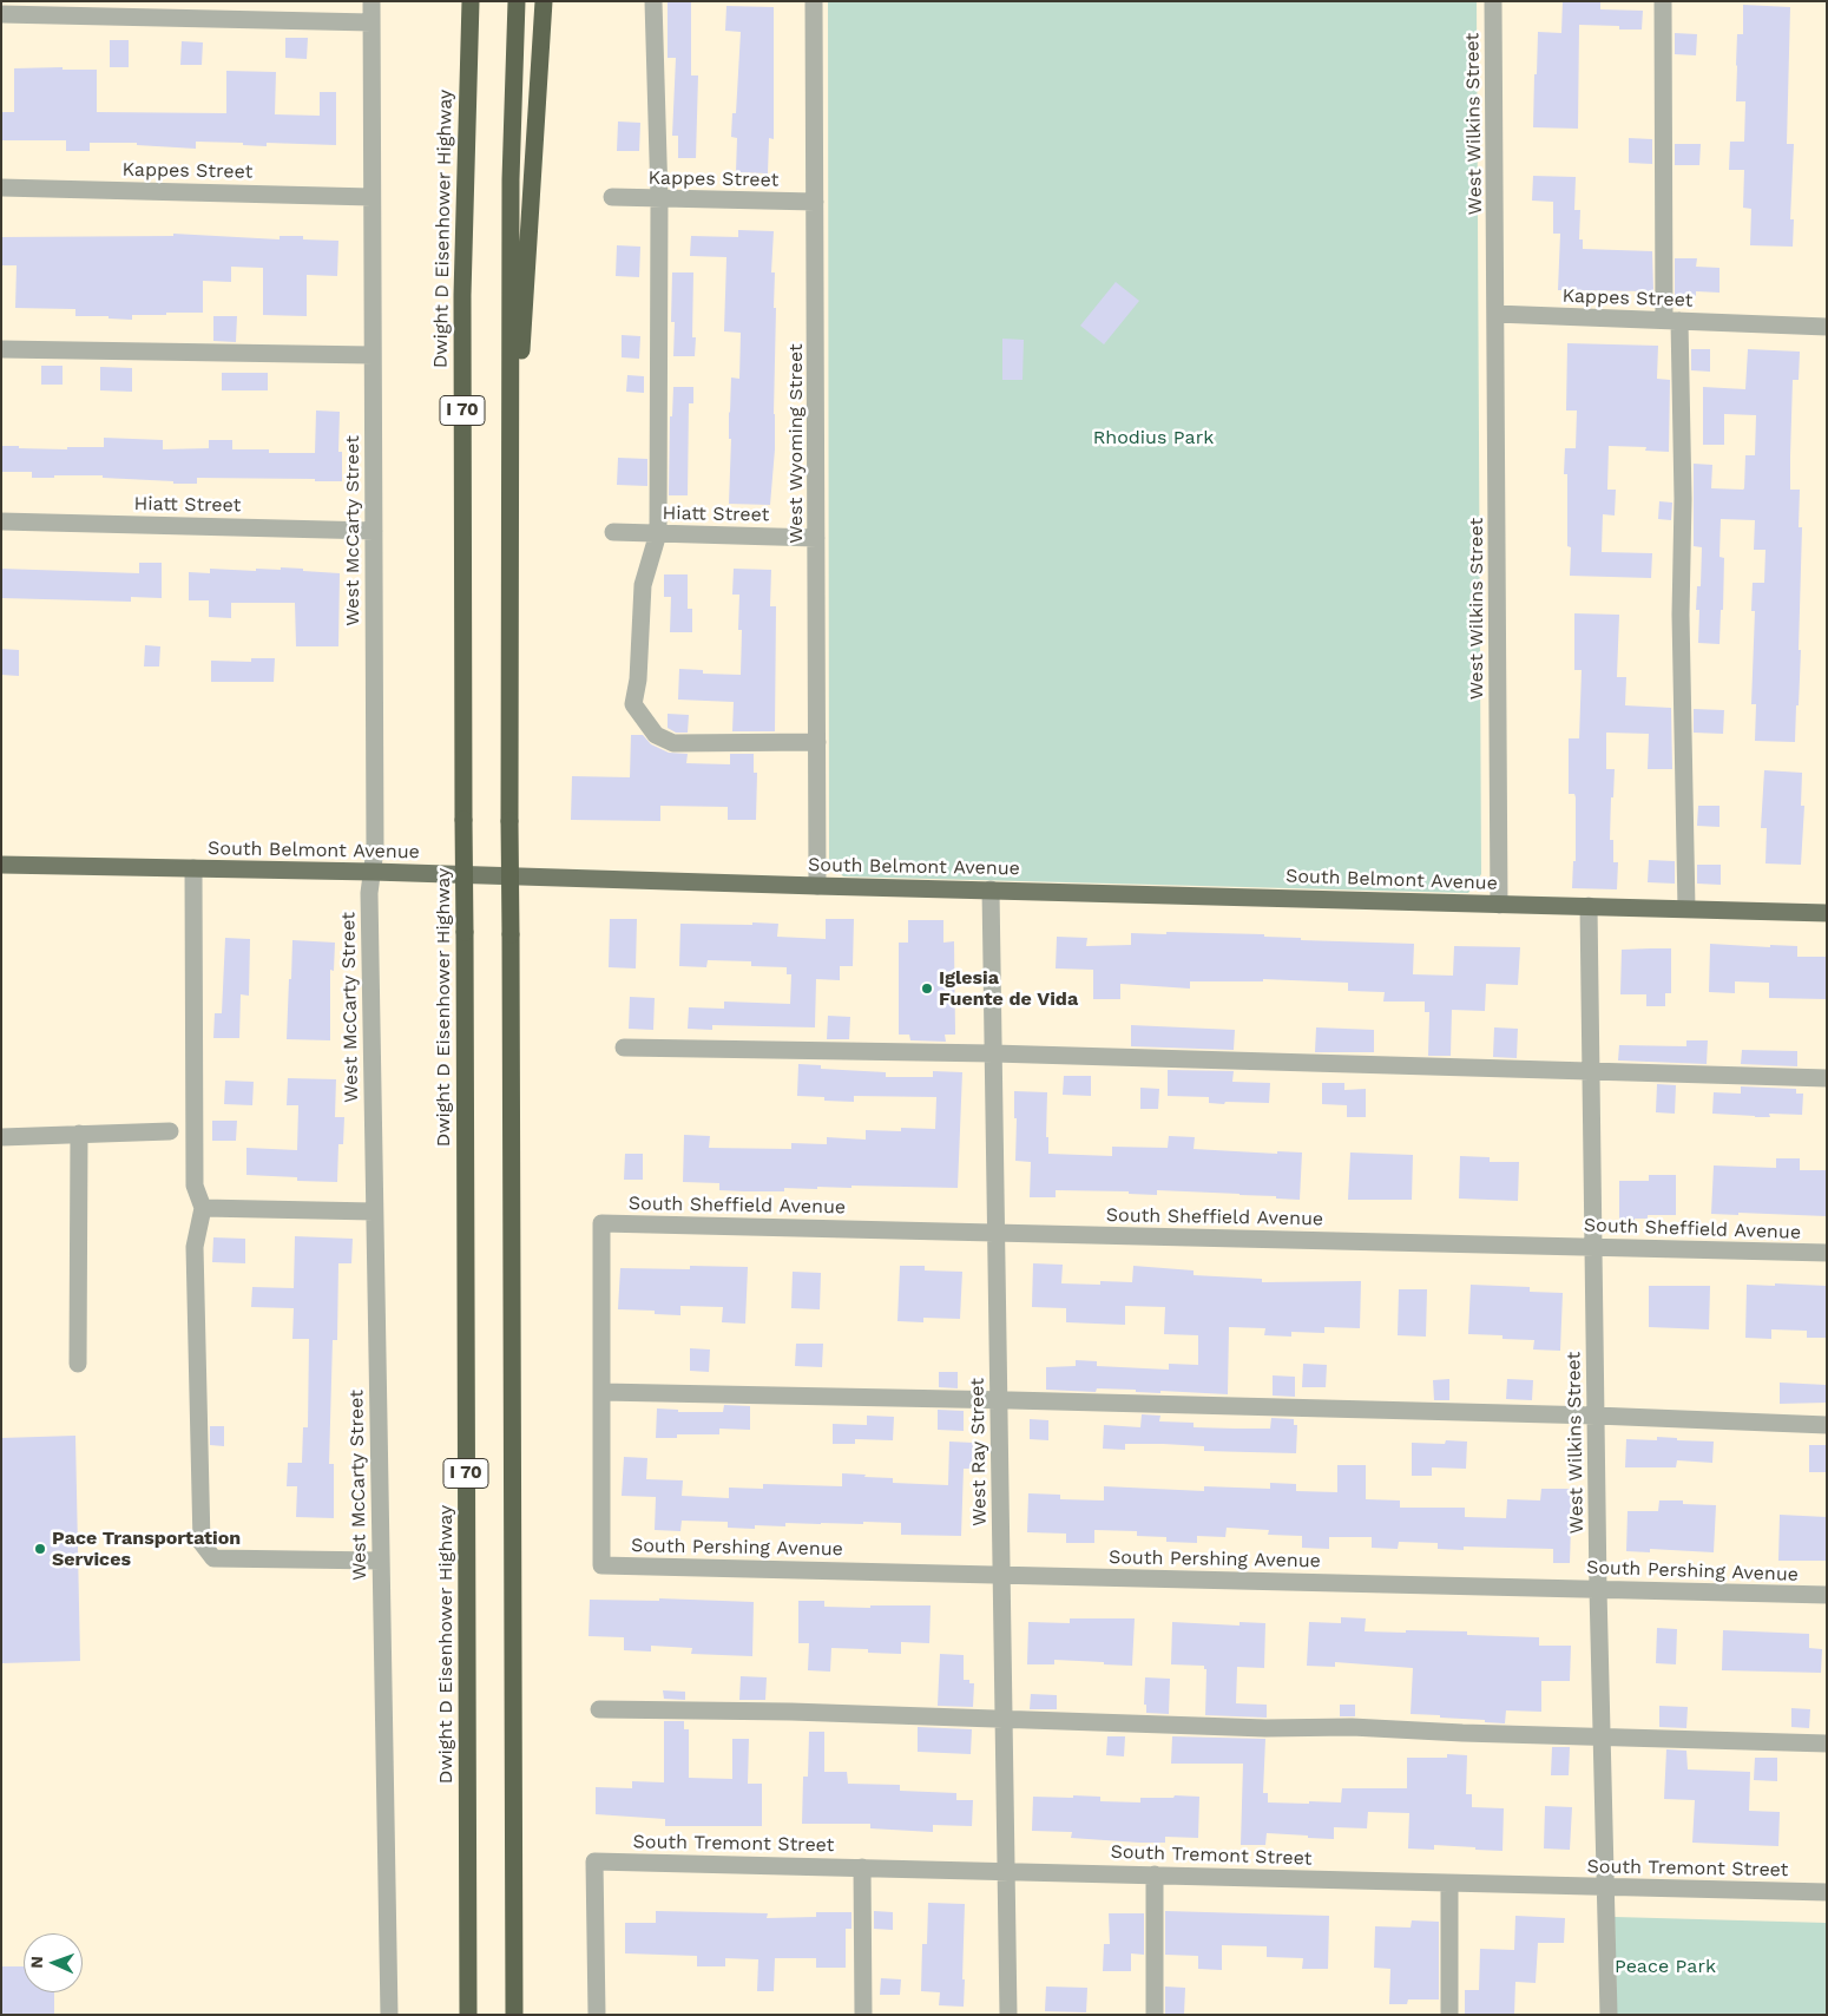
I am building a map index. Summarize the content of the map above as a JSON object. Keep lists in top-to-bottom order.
{
  "streets": {
    "highway": ["Dwight D Eisenhower Highway", "I 70"],
    "main road": ["South Belmont Avenue"],
    "street": [
      "West Wilkins Street",
      "Kappes Street",
      "West Wyoming Street",
      "Hiatt Street",
      "West McCarty Street",
      "South Sheffield Avenue",
      "West Ray Street",
      "South Pershing Avenue",
      "South Tremont Street"
    ]
  },
  "crossings": [
    ["West Wilkins Street", "Kappes Street"],
    ["West Wilkins Street", "South Belmont Avenue"],
    ["West Wilkins Street", "South Sheffield Avenue"],
    ["West Wilkins Street", "South Pershing Avenue"],
    ["West Wilkins Street", "South Tremont Street"],
    ["Kappes Street", "West Wyoming Street"],
    ["Kappes Street", "West McCarty Street"],
    ["West Wyoming Street", "Hiatt Street"],
    ["West Wyoming Street", "South Belmont Avenue"],
    ["Hiatt Street", "West McCarty Street"],
    ["West McCarty Street", "South Belmont Avenue"],
    ["South Belmont Avenue", "West Ray Street"],
    ["South Sheffield Avenue", "West Ray Street"],
    ["South Sheffield Avenue", "South Pershing Avenue"],
    ["West Ray Street", "South Pershing Avenue"],
    ["West Ray Street", "South Tremont Street"]
  ],
  "parks": ["Rhodius Park", "Peace Park"],
  "places": ["Iglesia Fuente de Vida", "Pace Transportation Services"],
  "north": "left"
}
